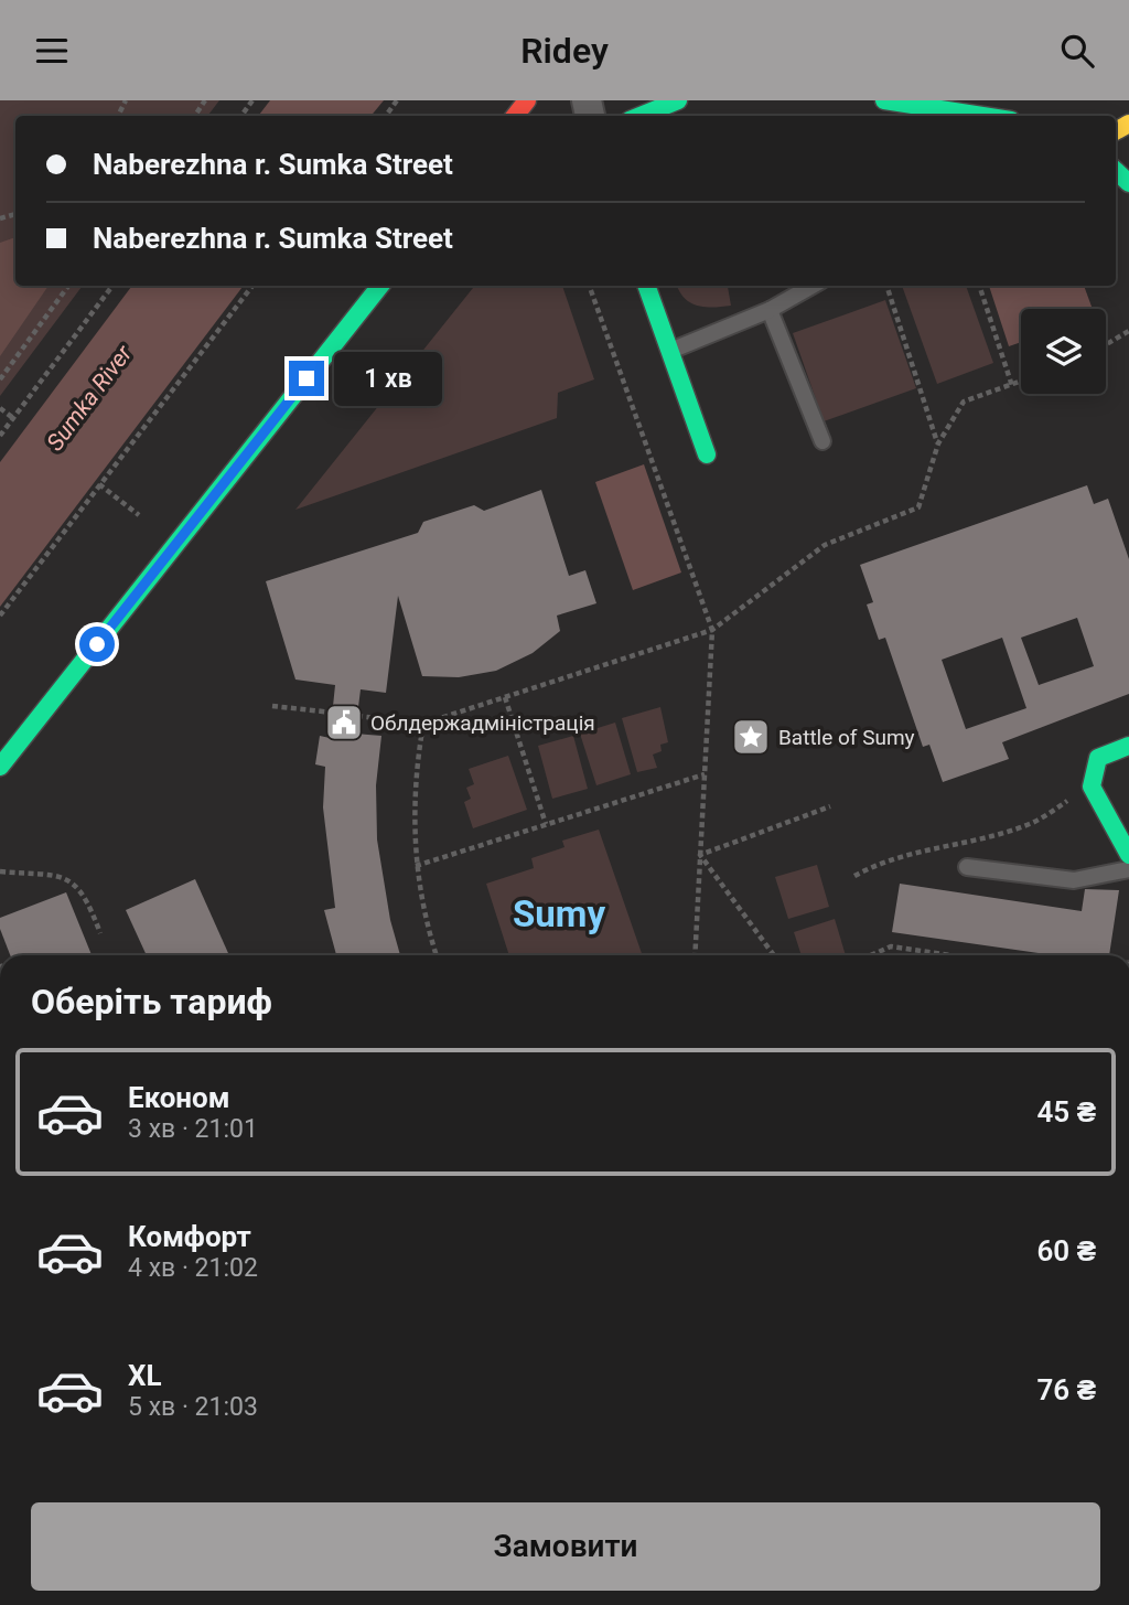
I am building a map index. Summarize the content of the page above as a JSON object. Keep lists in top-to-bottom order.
{
  "districts": ["Sumy"],
  "water": ["Sumka River"],
  "places": {
    "public building": ["Облдержадміністрація"],
    "place": ["Battle of Sumy"]
  },
  "page": {
    "header": "Ridey",
    "banner": ["Naberezhna r. Sumka Street", "Naberezhna r. Sumka Street"],
    "bubble": "1 хв",
    "heading": "Оберіть тариф",
    "list": [
      {
        "name": "Економ",
        "note": "3 хв · 21:01",
        "value": "45 ₴"
      },
      {
        "name": "Комфорт",
        "note": "4 хв · 21:02",
        "value": "60 ₴"
      },
      {
        "name": "XL",
        "note": "5 хв · 21:03",
        "value": "76 ₴"
      }
    ],
    "buttons": "Замовити"
  }
}
